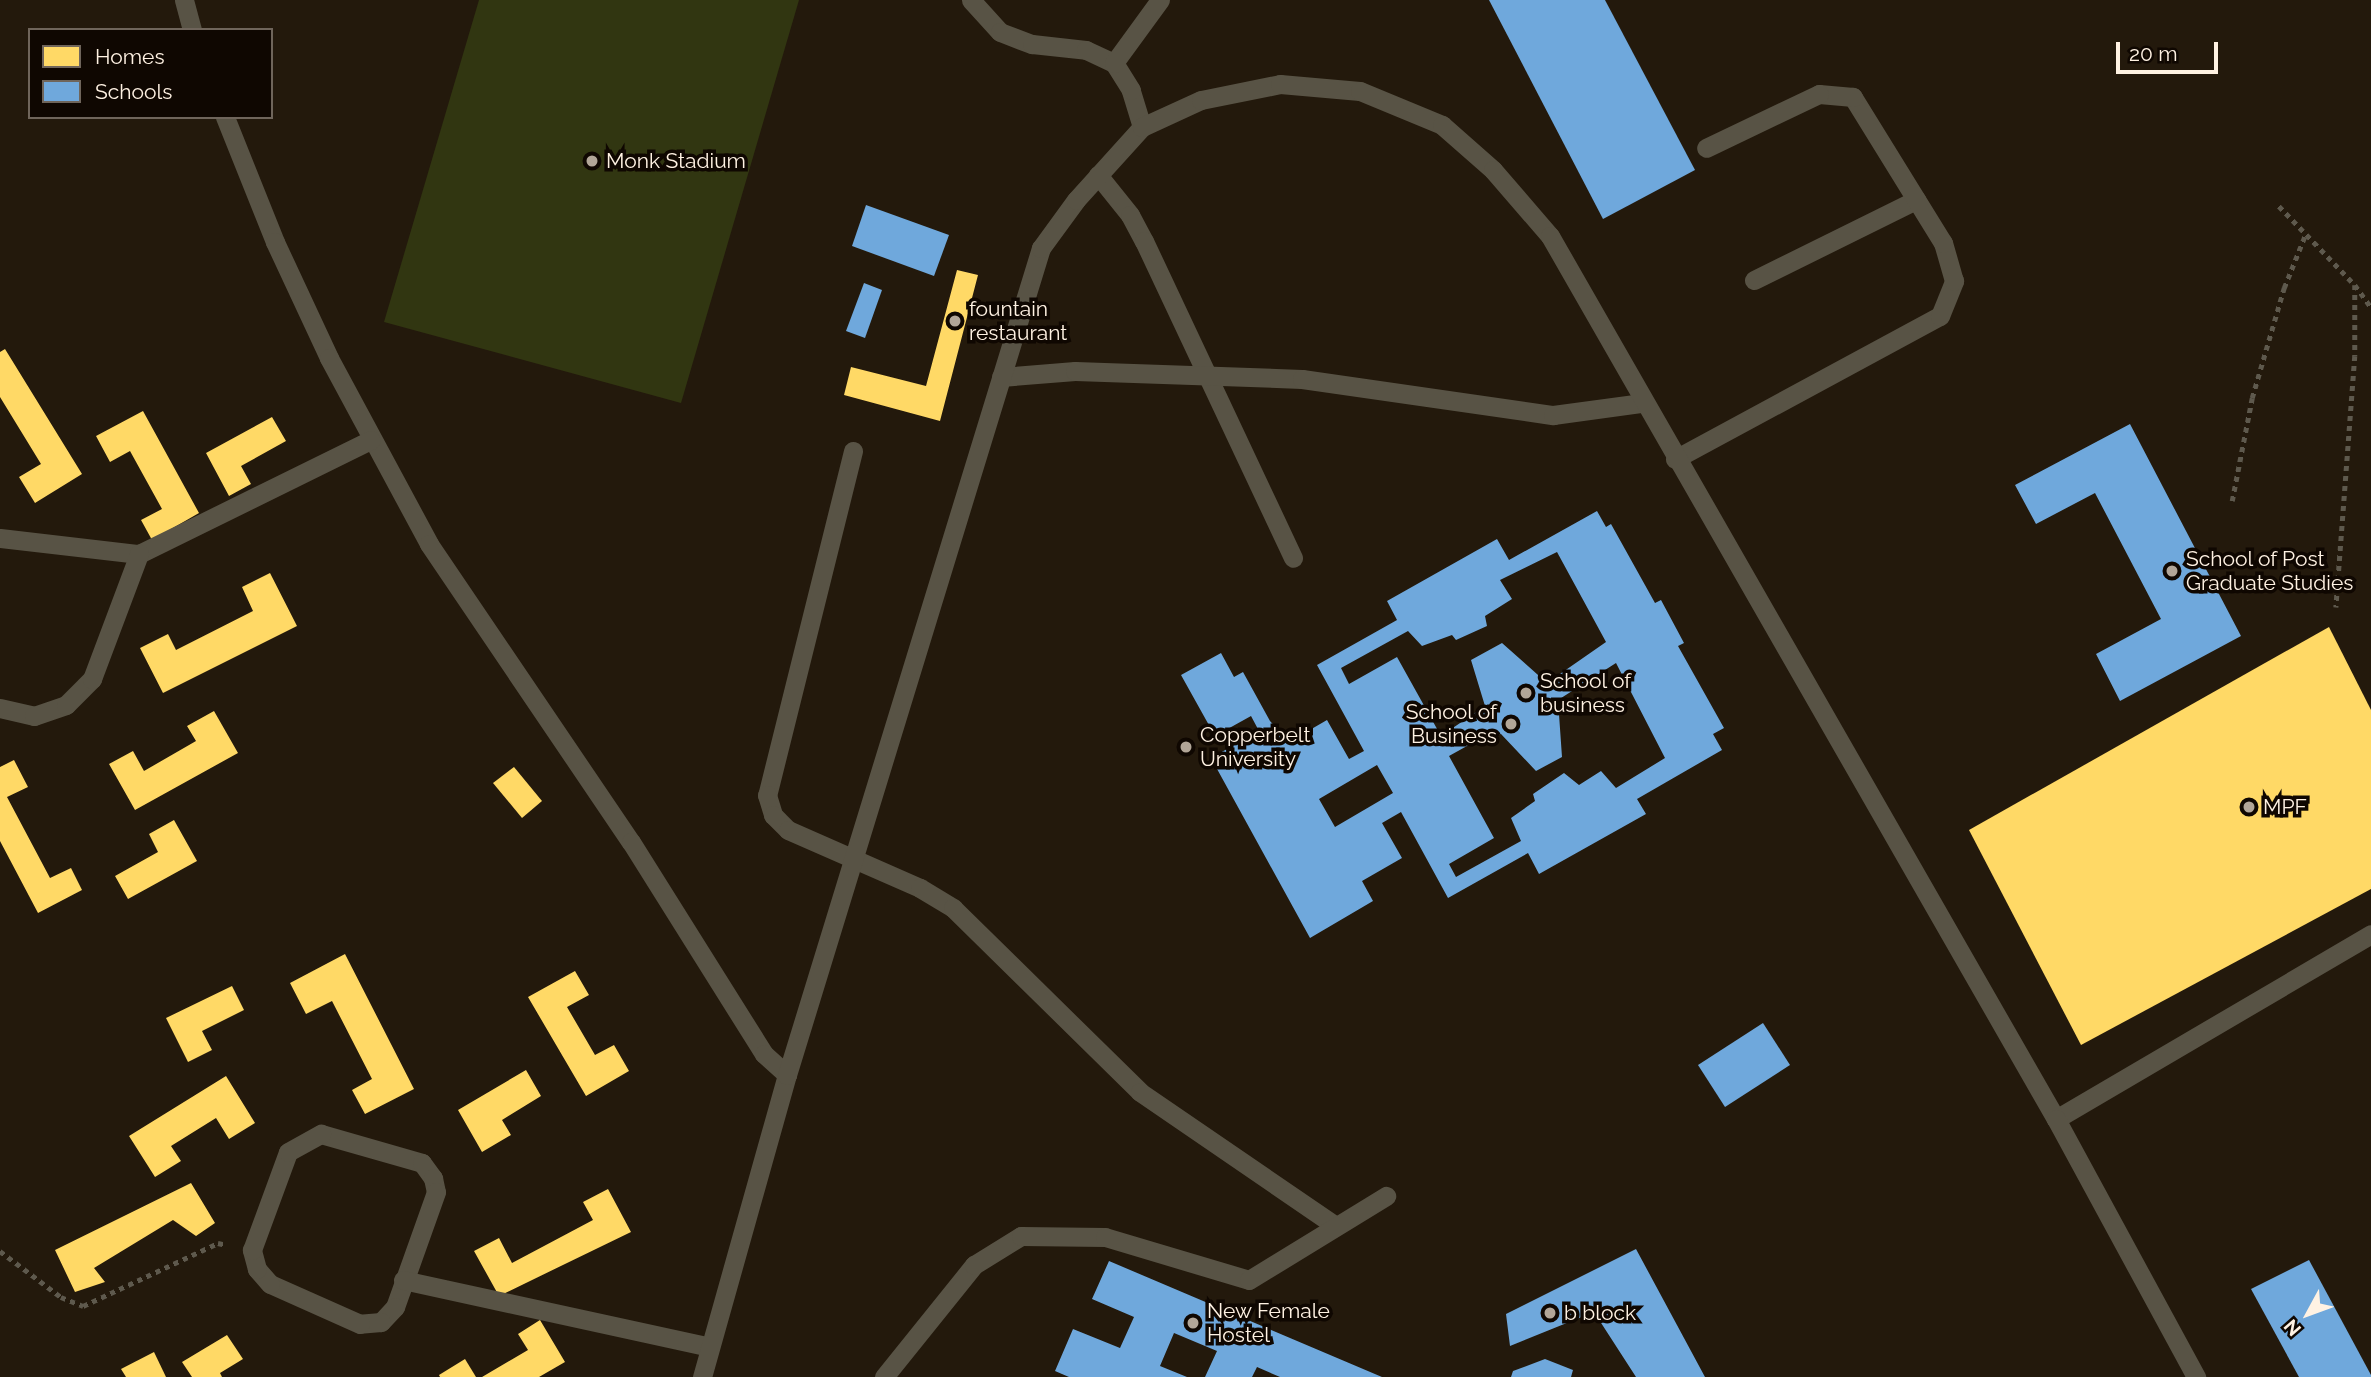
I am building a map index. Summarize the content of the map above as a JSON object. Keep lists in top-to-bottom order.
{
  "places": [
    "Monk Stadium",
    "fountain restaurant",
    "School of Post Graduate Studies",
    "School of business",
    "School of Business",
    "Copperbelt University",
    "MPF",
    "b block",
    "New Female Hostel"
  ],
  "legend": ["Homes", "Schools"],
  "scale_bar": "20 m",
  "north": "bottom left"
}
